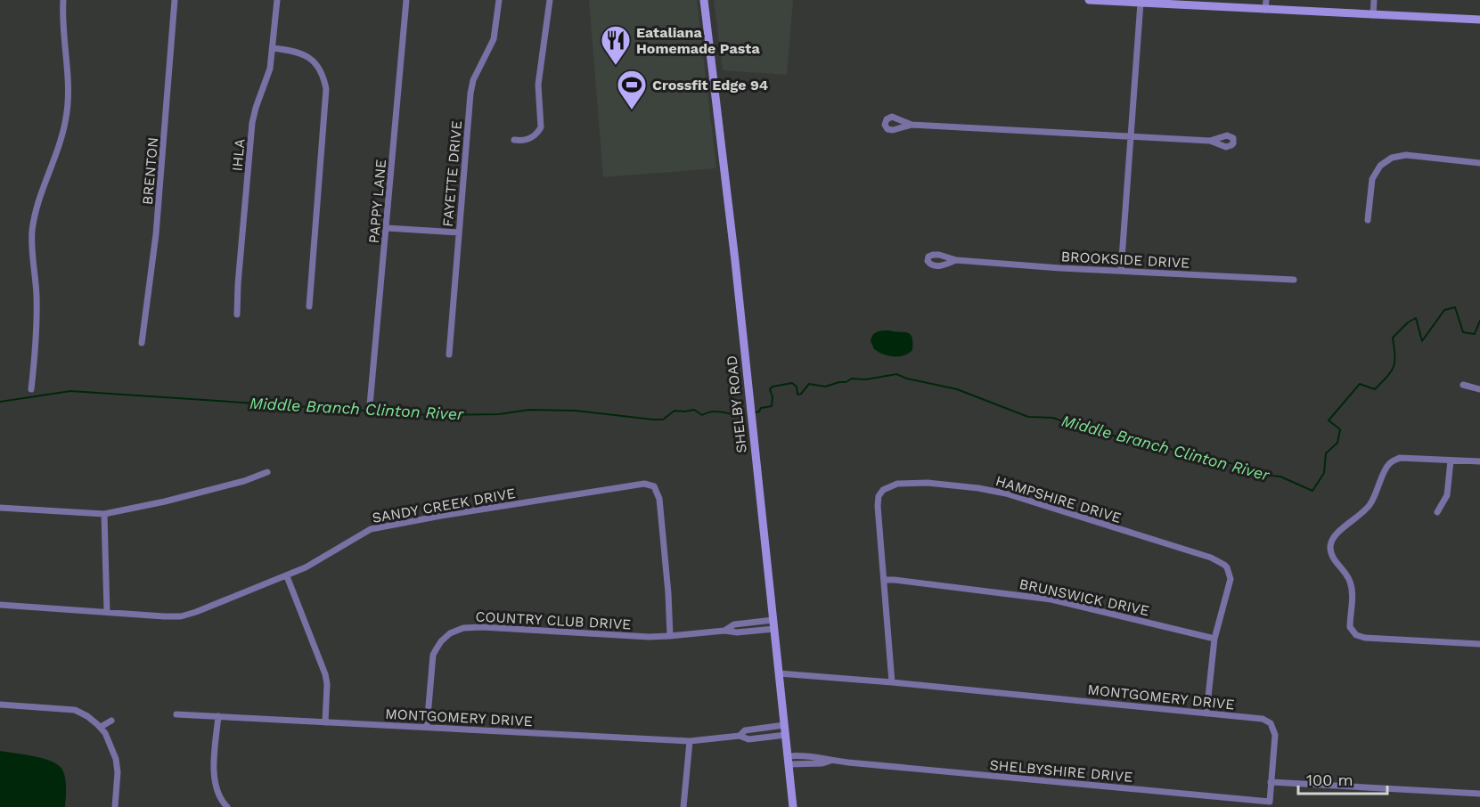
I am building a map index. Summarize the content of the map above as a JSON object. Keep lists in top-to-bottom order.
{
  "streets": {
    "street": [
      "IHLA",
      "BRENTON",
      "FAYETTE DRIVE",
      "PAPPY LANE",
      "BROOKSIDE DRIVE",
      "SHELBY ROAD",
      "HAMPSHIRE DRIVE",
      "SANDY CREEK DRIVE",
      "BRUNSWICK DRIVE",
      "COUNTRY CLUB DRIVE",
      "MONTGOMERY DRIVE",
      "SHELBYSHIRE DRIVE"
    ]
  },
  "crossings": [
    ["SHELBY ROAD", "COUNTRY CLUB DRIVE"],
    ["SHELBY ROAD", "MONTGOMERY DRIVE"],
    ["SHELBY ROAD", "SHELBYSHIRE DRIVE"],
    ["HAMPSHIRE DRIVE", "BRUNSWICK DRIVE"],
    ["SANDY CREEK DRIVE", "COUNTRY CLUB DRIVE"],
    ["COUNTRY CLUB DRIVE", "MONTGOMERY DRIVE"],
    ["MONTGOMERY DRIVE", "SHELBYSHIRE DRIVE"]
  ],
  "water": ["Middle Branch Clinton River"],
  "places": {
    "restaurant": ["Eataliana Homemade Pasta"],
    "sports": ["Crossfit Edge 94"]
  },
  "scale_bar": "100 m"
}
